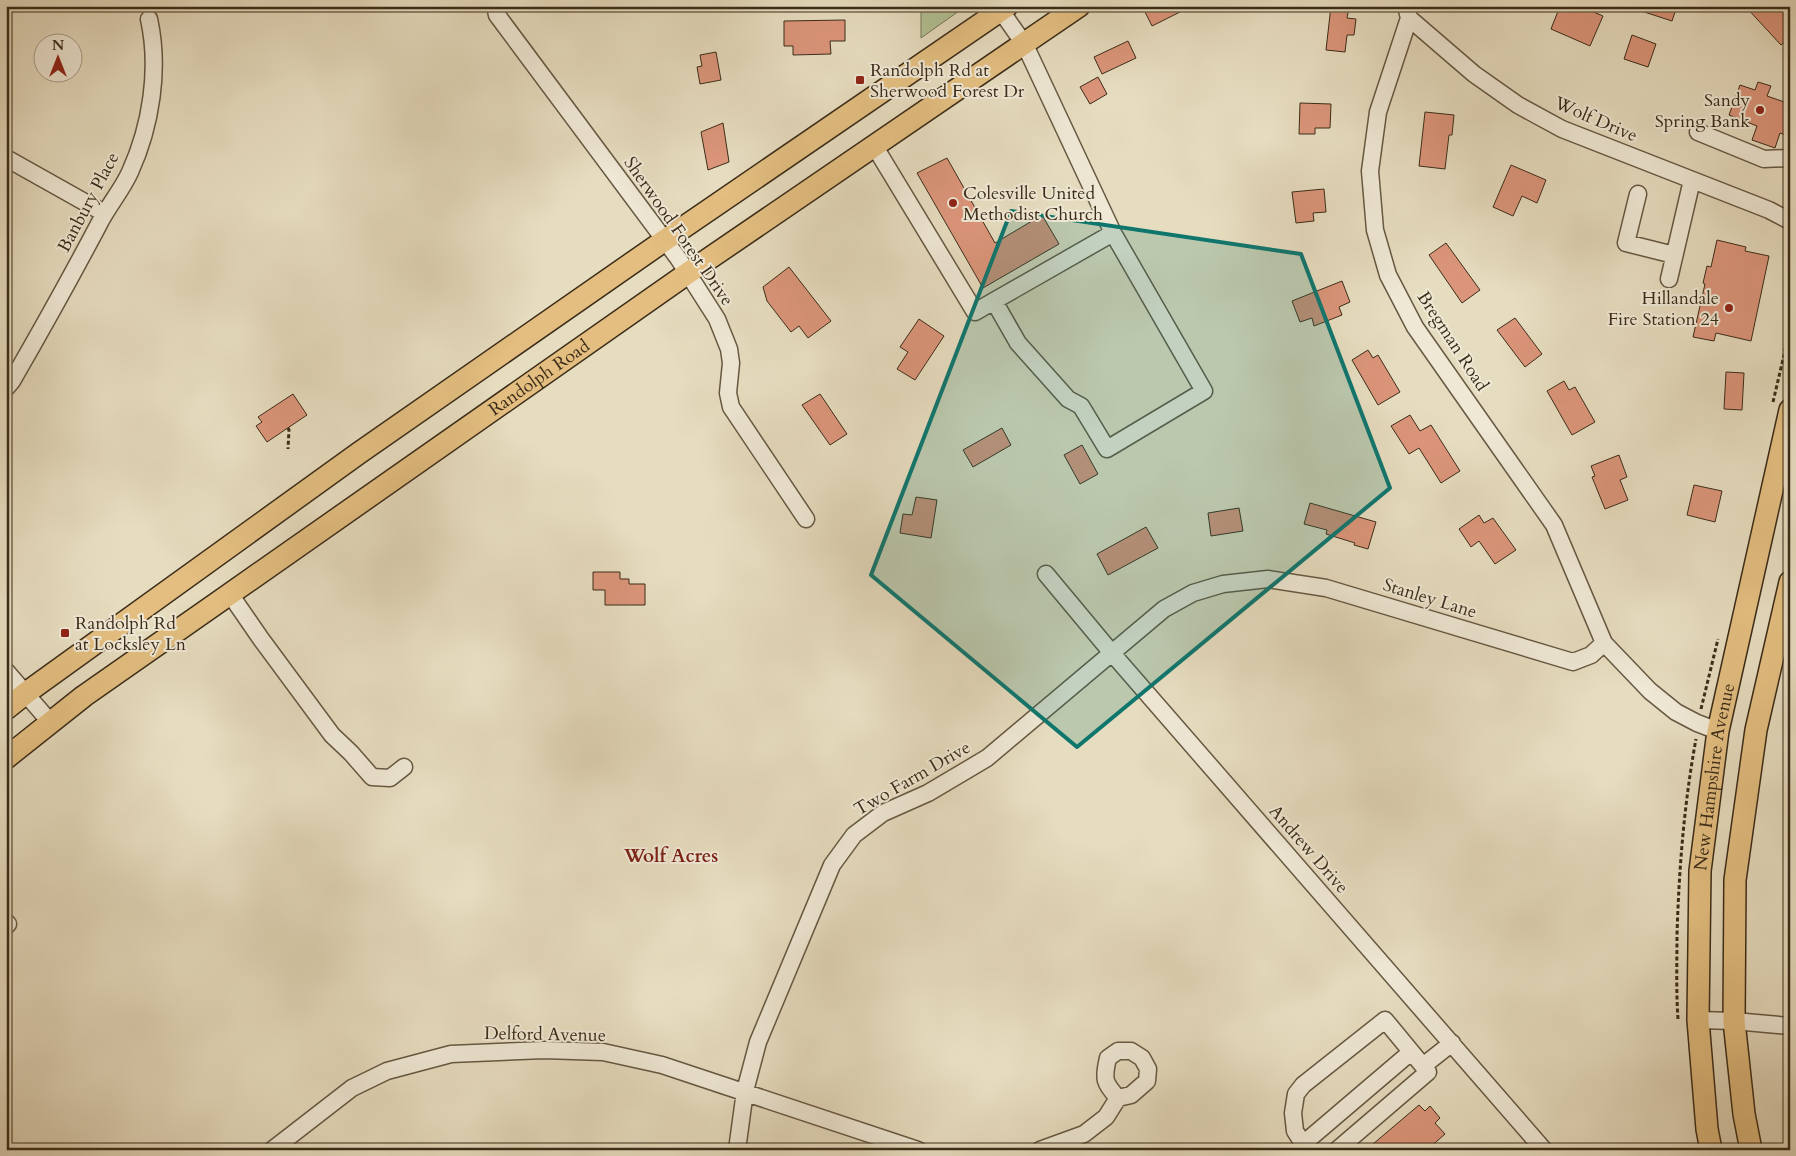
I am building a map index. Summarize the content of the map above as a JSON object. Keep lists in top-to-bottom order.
{
  "streets": {
    "main road": ["Randolph Road", "New Hampshire Avenue"],
    "street": [
      "Wolf Drive",
      "Banbury Place",
      "Sherwood Forest Drive",
      "Bregman Road",
      "Stanley Lane",
      "Two Farm Drive",
      "Andrew Drive",
      "Delford Avenue"
    ]
  },
  "crossings": [
    ["Wolf Drive", "Bregman Road"],
    ["Sherwood Forest Drive", "Randolph Road"],
    ["Bregman Road", "Stanley Lane"],
    ["Stanley Lane", "Two Farm Drive"],
    ["Stanley Lane", "Andrew Drive"],
    ["Two Farm Drive", "Andrew Drive"],
    ["Two Farm Drive", "Delford Avenue"]
  ],
  "districts": ["Wolf Acres"],
  "places": {
    "transit": ["Randolph Rd at Sherwood Forest Dr", "Randolph Rd at Locksley Ln"],
    "other": ["Sandy Spring Bank", "Colesville United Methodist Church", "Hillandale Fire Station 24"]
  },
  "north": "top"
}
